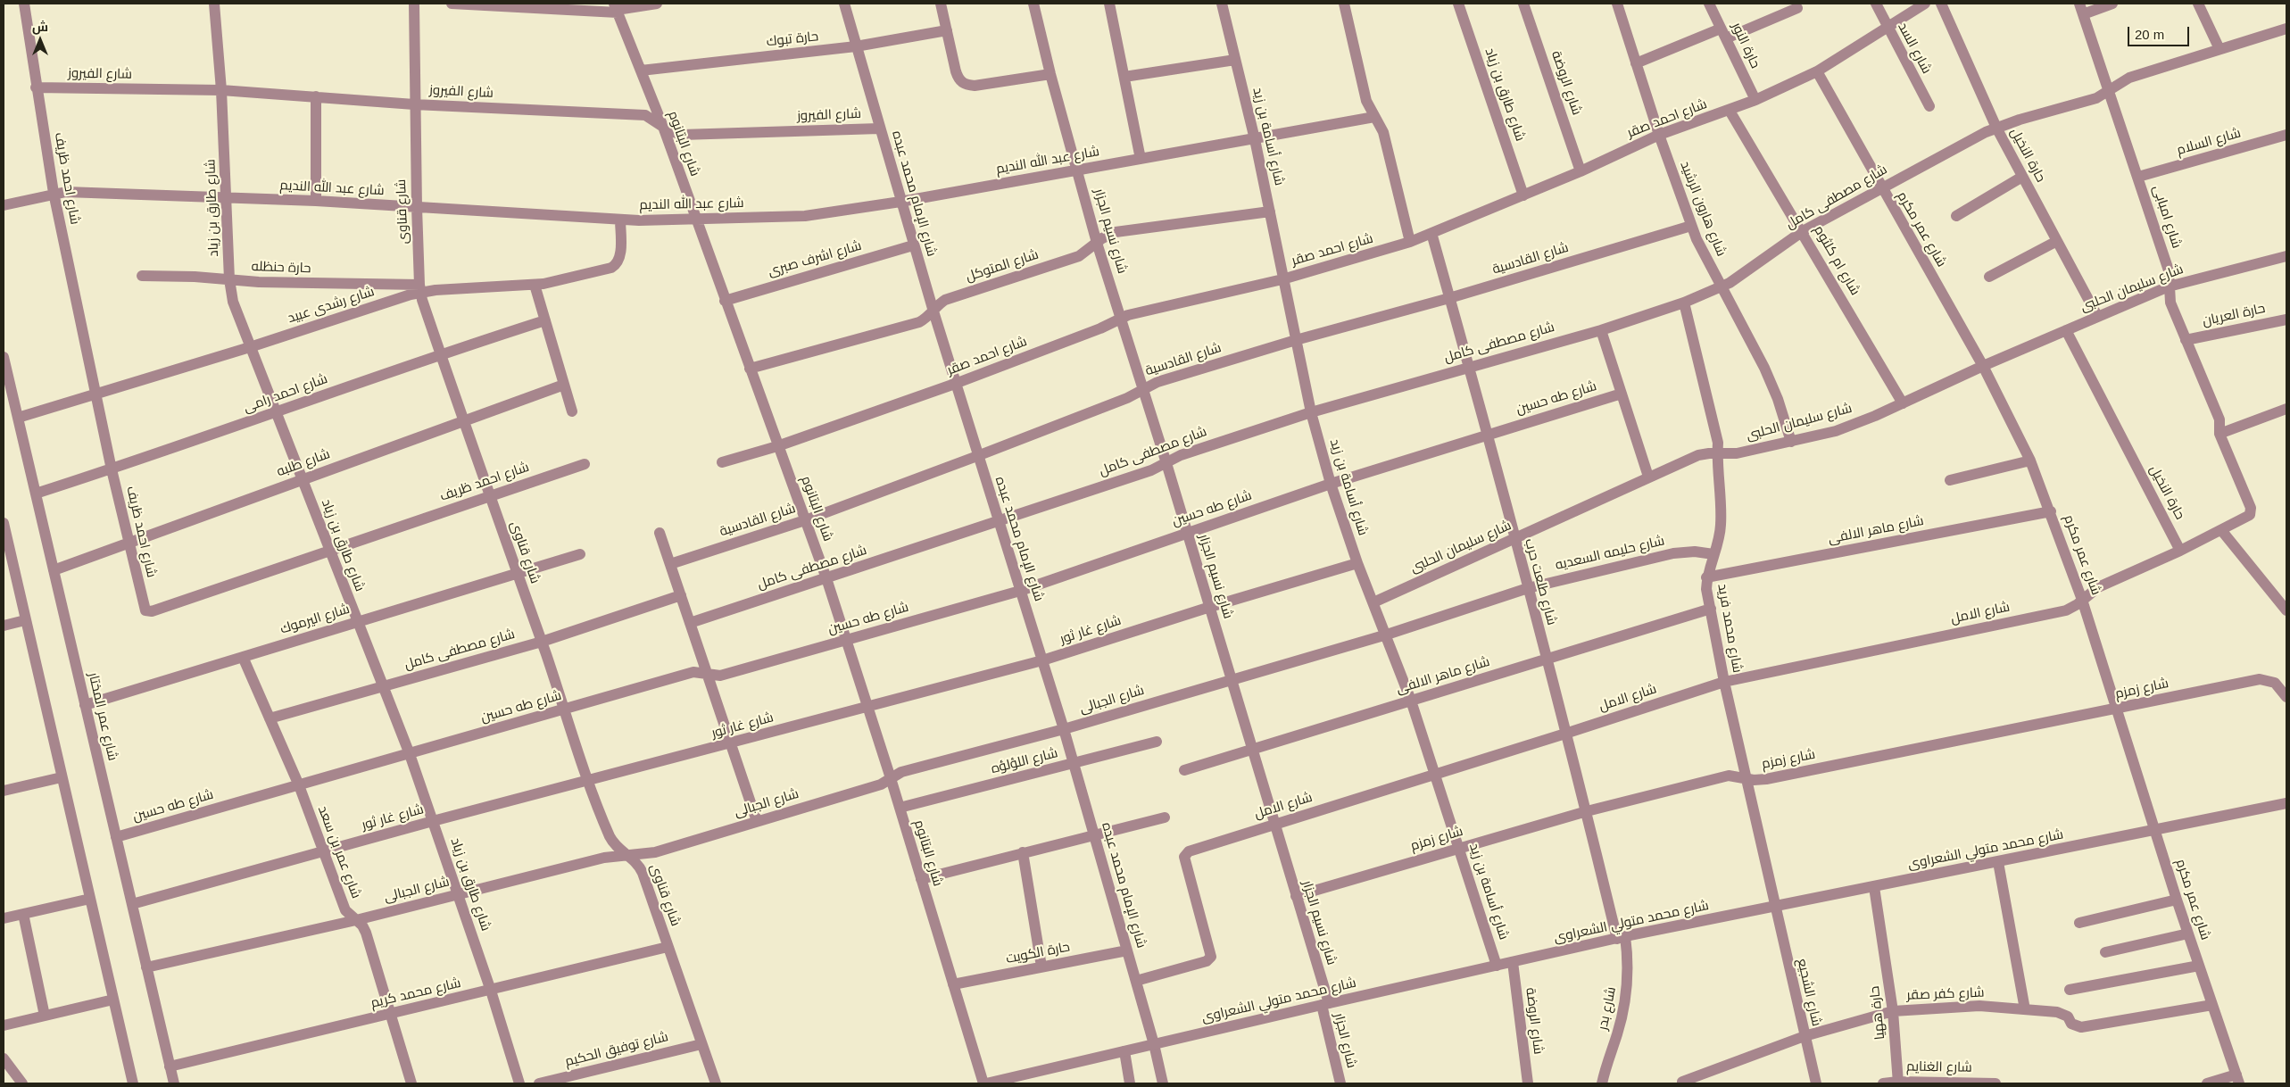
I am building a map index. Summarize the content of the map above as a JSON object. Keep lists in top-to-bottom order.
{
  "streets": {
    "street": [
      "حارة تبوك",
      "حارة النور",
      "شارع السد",
      "شارع الفيروز",
      "شارع الروضة",
      "شارع طارق بن زياد",
      "شارع احمد صقر",
      "شارع أسامة بن زيد",
      "شارع السلام",
      "شارع البتانوم",
      "حارة النخيل",
      "شارع عبد الله النديم",
      "شارع احمد ظريف",
      "شارع الإمام محمد عبده",
      "شارع مصطفى كامل",
      "شارع هارون الرشيد",
      "شارع قناوى",
      "شارع امبابى",
      "شارع عمر مكرم",
      "شارع نسيم الجزار",
      "شارع اشرف صبرى",
      "شارع القادسية",
      "شارع ام كلثوم",
      "شارع المتوكل",
      "حارة حنظله",
      "شارع سليمان الحلبى",
      "شارع رشدى عبيد",
      "حارة العريان",
      "شارع احمد رامى",
      "شارع طه حسين",
      "شارع طلبه",
      "شارع ماهر الالفى",
      "شارع حليمه السعديه",
      "شارع طلعت حرب",
      "شارع الامل",
      "شارع اليرموك",
      "شارع محمد فريد",
      "شارع غار ثور",
      "شارع زمزم",
      "شارع الجبالى",
      "شارع عمر المختار",
      "شارع اللؤلؤه",
      "شارع محمد متولي الشعراوى",
      "شارع عمر بن سعد",
      "حارة الكويت",
      "شارع الشجيع",
      "شارع محمد كريم",
      "شارع كفر صقر",
      "شارع بدر",
      "حارة ههيا",
      "شارع الجزار",
      "شارع توفيق الحكيم",
      "شارع الغنايم"
    ]
  },
  "crossings": [
    ["حارة تبوك", "شارع البتانوم"],
    ["حارة تبوك", "شارع الإمام محمد عبده"],
    ["حارة النور", "شارع احمد صقر"],
    ["شارع السد", "شارع احمد صقر"],
    ["شارع الفيروز", "شارع طارق بن زياد"],
    ["شارع الفيروز", "شارع البتانوم"],
    ["شارع الفيروز", "شارع احمد ظريف"],
    ["شارع الفيروز", "شارع الإمام محمد عبده"],
    ["شارع الفيروز", "شارع قناوى"],
    ["شارع الروضة", "شارع احمد صقر"],
    ["شارع الروضة", "شارع محمد متولي الشعراوى"],
    ["شارع طارق بن زياد", "شارع احمد صقر"],
    ["شارع طارق بن زياد", "شارع عبد الله النديم"],
    ["شارع طارق بن زياد", "شارع احمد ظريف"],
    ["شارع طارق بن زياد", "شارع مصطفى كامل"],
    ["شارع طارق بن زياد", "حارة حنظله"],
    ["شارع طارق بن زياد", "شارع رشدى عبيد"],
    ["شارع طارق بن زياد", "شارع احمد رامى"],
    ["شارع طارق بن زياد", "شارع طه حسين"],
    ["شارع طارق بن زياد", "شارع طلبه"],
    ["شارع طارق بن زياد", "شارع اليرموك"],
    ["شارع طارق بن زياد", "شارع غار ثور"],
    ["شارع طارق بن زياد", "شارع الجبالى"],
    ["شارع طارق بن زياد", "شارع محمد كريم"],
    ["شارع احمد صقر", "شارع أسامة بن زيد"],
    ["شارع احمد صقر", "شارع البتانوم"],
    ["شارع احمد صقر", "شارع الإمام محمد عبده"],
    ["شارع احمد صقر", "شارع هارون الرشيد"],
    ["شارع احمد صقر", "شارع عمر مكرم"],
    ["شارع احمد صقر", "شارع نسيم الجزار"],
    ["شارع احمد صقر", "شارع ام كلثوم"],
    ["شارع احمد صقر", "شارع طلعت حرب"],
    ["شارع أسامة بن زيد", "شارع عبد الله النديم"],
    ["شارع أسامة بن زيد", "شارع مصطفى كامل"],
    ["شارع أسامة بن زيد", "شارع القادسية"],
    ["شارع أسامة بن زيد", "شارع المتوكل"],
    ["شارع أسامة بن زيد", "شارع سليمان الحلبى"],
    ["شارع أسامة بن زيد", "شارع طه حسين"],
    ["شارع أسامة بن زيد", "شارع ماهر الالفى"],
    ["شارع أسامة بن زيد", "شارع حليمه السعديه"],
    ["شارع أسامة بن زيد", "شارع الامل"],
    ["شارع أسامة بن زيد", "شارع غار ثور"],
    ["شارع أسامة بن زيد", "شارع زمزم"],
    ["شارع أسامة بن زيد", "شارع الجبالى"],
    ["شارع أسامة بن زيد", "شارع محمد متولي الشعراوى"],
    ["شارع السلام", "شارع امبابى"],
    ["شارع البتانوم", "شارع عبد الله النديم"],
    ["شارع البتانوم", "شارع مصطفى كامل"],
    ["شارع البتانوم", "شارع اشرف صبرى"],
    ["شارع البتانوم", "شارع القادسية"],
    ["شارع البتانوم", "شارع المتوكل"],
    ["شارع البتانوم", "شارع طه حسين"],
    ["شارع البتانوم", "شارع غار ثور"],
    ["شارع البتانوم", "شارع الجبالى"],
    ["شارع البتانوم", "شارع اللؤلؤه"],
    ["شارع البتانوم", "شارع محمد متولي الشعراوى"],
    ["شارع البتانوم", "حارة الكويت"],
    ["حارة النخيل", "شارع مصطفى كامل"],
    ["حارة النخيل", "شارع سليمان الحلبى"],
    ["حارة النخيل", "شارع الامل"],
    ["شارع عبد الله النديم", "شارع احمد ظريف"],
    ["شارع عبد الله النديم", "شارع الإمام محمد عبده"],
    ["شارع عبد الله النديم", "شارع قناوى"],
    ["شارع عبد الله النديم", "شارع نسيم الجزار"],
    ["شارع عبد الله النديم", "شارع رشدى عبيد"],
    ["شارع احمد ظريف", "شارع قناوى"],
    ["شارع احمد ظريف", "شارع رشدى عبيد"],
    ["شارع احمد ظريف", "شارع احمد رامى"],
    ["شارع احمد ظريف", "شارع طلبه"],
    ["شارع الإمام محمد عبده", "شارع مصطفى كامل"],
    ["شارع الإمام محمد عبده", "شارع اشرف صبرى"],
    ["شارع الإمام محمد عبده", "شارع القادسية"],
    ["شارع الإمام محمد عبده", "شارع المتوكل"],
    ["شارع الإمام محمد عبده", "شارع طه حسين"],
    ["شارع الإمام محمد عبده", "شارع الامل"],
    ["شارع الإمام محمد عبده", "شارع غار ثور"],
    ["شارع الإمام محمد عبده", "شارع الجبالى"],
    ["شارع الإمام محمد عبده", "شارع اللؤلؤه"],
    ["شارع الإمام محمد عبده", "شارع محمد متولي الشعراوى"],
    ["شارع الإمام محمد عبده", "حارة الكويت"],
    ["شارع مصطفى كامل", "شارع هارون الرشيد"],
    ["شارع مصطفى كامل", "شارع قناوى"],
    ["شارع مصطفى كامل", "شارع امبابى"],
    ["شارع مصطفى كامل", "شارع عمر مكرم"],
    ["شارع مصطفى كامل", "شارع نسيم الجزار"],
    ["شارع مصطفى كامل", "شارع ام كلثوم"],
    ["شارع مصطفى كامل", "شارع طلعت حرب"],
    ["شارع مصطفى كامل", "شارع محمد فريد"],
    ["شارع مصطفى كامل", "شارع عمر بن سعد"],
    ["شارع هارون الرشيد", "شارع القادسية"],
    ["شارع هارون الرشيد", "شارع سليمان الحلبى"],
    ["شارع قناوى", "حارة حنظله"],
    ["شارع قناوى", "شارع رشدى عبيد"],
    ["شارع قناوى", "شارع احمد رامى"],
    ["شارع قناوى", "شارع طه حسين"],
    ["شارع قناوى", "شارع طلبه"],
    ["شارع قناوى", "شارع اليرموك"],
    ["شارع قناوى", "شارع غار ثور"],
    ["شارع قناوى", "شارع الجبالى"],
    ["شارع قناوى", "شارع محمد كريم"],
    ["شارع قناوى", "شارع توفيق الحكيم"],
    ["شارع امبابى", "شارع سليمان الحلبى"],
    ["شارع امبابى", "حارة العريان"],
    ["شارع امبابى", "شارع الامل"],
    ["شارع عمر مكرم", "شارع سليمان الحلبى"],
    ["شارع عمر مكرم", "شارع ماهر الالفى"],
    ["شارع عمر مكرم", "شارع الامل"],
    ["شارع عمر مكرم", "شارع زمزم"],
    ["شارع عمر مكرم", "شارع محمد متولي الشعراوى"],
    ["شارع عمر مكرم", "شارع كفر صقر"],
    ["شارع نسيم الجزار", "شارع القادسية"],
    ["شارع نسيم الجزار", "شارع المتوكل"],
    ["شارع نسيم الجزار", "شارع طه حسين"],
    ["شارع نسيم الجزار", "شارع ماهر الالفى"],
    ["شارع نسيم الجزار", "شارع الامل"],
    ["شارع نسيم الجزار", "شارع غار ثور"],
    ["شارع نسيم الجزار", "شارع زمزم"],
    ["شارع نسيم الجزار", "شارع الجبالى"],
    ["شارع نسيم الجزار", "شارع محمد متولي الشعراوى"],
    ["شارع نسيم الجزار", "شارع الجزار"],
    ["شارع القادسية", "شارع طلعت حرب"],
    ["شارع ام كلثوم", "شارع سليمان الحلبى"],
    ["حارة حنظله", "شارع رشدى عبيد"],
    ["شارع سليمان الحلبى", "شارع طلعت حرب"],
    ["شارع سليمان الحلبى", "شارع محمد فريد"],
    ["شارع رشدى عبيد", "شارع عمر المختار"],
    ["شارع احمد رامى", "شارع عمر المختار"],
    ["شارع طه حسين", "شارع طلعت حرب"],
    ["شارع طه حسين", "شارع عمر المختار"],
    ["شارع طه حسين", "شارع عمر بن سعد"],
    ["شارع طلبه", "شارع عمر المختار"],
    ["شارع ماهر الالفى", "شارع طلعت حرب"],
    ["شارع ماهر الالفى", "شارع محمد فريد"],
    ["شارع حليمه السعديه", "شارع طلعت حرب"],
    ["شارع حليمه السعديه", "شارع محمد فريد"],
    ["شارع حليمه السعديه", "شارع الجبالى"],
    ["شارع طلعت حرب", "شارع الامل"],
    ["شارع طلعت حرب", "شارع زمزم"],
    ["شارع طلعت حرب", "شارع محمد متولي الشعراوى"],
    ["شارع طلعت حرب", "شارع بدر"],
    ["شارع الامل", "شارع محمد فريد"],
    ["شارع اليرموك", "شارع عمر المختار"],
    ["شارع اليرموك", "شارع عمر بن سعد"],
    ["شارع محمد فريد", "شارع زمزم"],
    ["شارع محمد فريد", "شارع محمد متولي الشعراوى"],
    ["شارع محمد فريد", "شارع الشجيع"],
    ["شارع غار ثور", "شارع عمر المختار"],
    ["شارع غار ثور", "شارع عمر بن سعد"],
    ["شارع الجبالى", "شارع عمر المختار"],
    ["شارع الجبالى", "شارع عمر بن سعد"],
    ["شارع عمر المختار", "شارع محمد كريم"],
    ["شارع محمد متولي الشعراوى", "شارع الشجيع"],
    ["شارع محمد متولي الشعراوى", "شارع بدر"],
    ["شارع محمد متولي الشعراوى", "حارة ههيا"],
    ["شارع محمد متولي الشعراوى", "شارع الجزار"],
    ["شارع عمر بن سعد", "شارع محمد كريم"],
    ["شارع الشجيع", "شارع كفر صقر"],
    ["شارع كفر صقر", "حارة ههيا"],
    ["حارة ههيا", "شارع الغنايم"]
  ],
  "scale_bar": "20 m",
  "north": "top"
}
